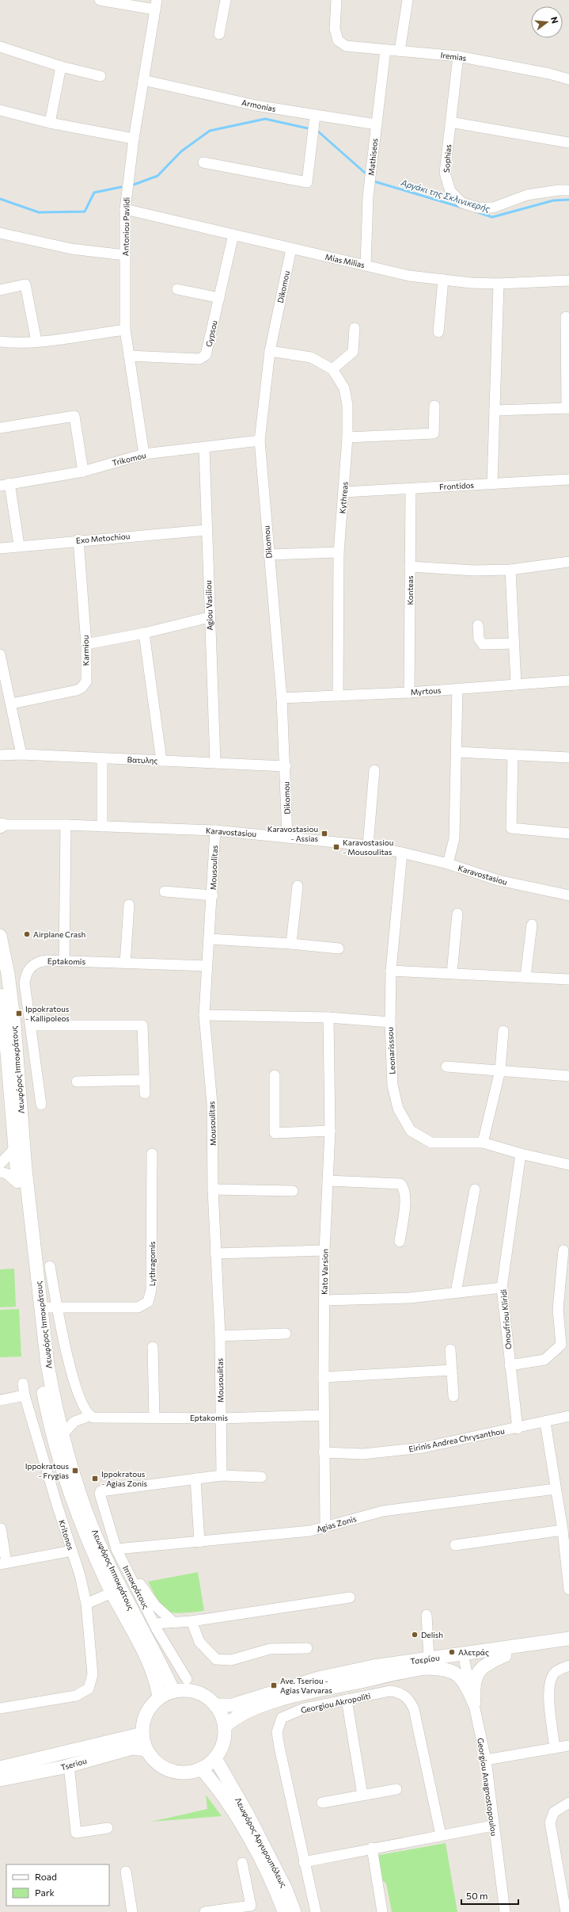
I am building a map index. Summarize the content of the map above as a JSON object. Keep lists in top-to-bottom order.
{
  "streets": {
    "main road": [
      "Λεωφόρος Ιπποκράτους",
      "Τσερίου",
      "Tseriou",
      "Λεωφόρος Αργυρουπόλεως"
    ],
    "street": [
      "Iremias",
      "Armonias",
      "Mathiseos",
      "Sophias",
      "Antoniou Pavlidi",
      "Mias Milias",
      "Dikomou",
      "Gypsou",
      "Trikomou",
      "Frontidos",
      "Kythreas",
      "Exo Metochiou",
      "Konteas",
      "Agiou Vasiliou",
      "Karmiou",
      "Myrtous",
      "Βατυλης",
      "Karavostasiou",
      "Mousoulitas",
      "Eptakomis",
      "Leonarisssou",
      "Lythragomis",
      "Kato Varsion",
      "Onoufriou Kliridi",
      "Eirinis Andrea Chrysanthou",
      "Agias Zonis",
      "Kritonos",
      "Ιπποκράτους",
      "Georgiou Akropoliti",
      "Georgiou Anagnostopoulou"
    ]
  },
  "crossings": [
    ["Iremias", "Mathiseos"],
    ["Iremias", "Sophias"],
    ["Armonias", "Mathiseos"],
    ["Armonias", "Antoniou Pavlidi"],
    ["Mathiseos", "Mias Milias"],
    ["Antoniou Pavlidi", "Mias Milias"],
    ["Antoniou Pavlidi", "Gypsou"],
    ["Antoniou Pavlidi", "Trikomou"],
    ["Mias Milias", "Dikomou"],
    ["Mias Milias", "Gypsou"],
    ["Dikomou", "Trikomou"],
    ["Dikomou", "Kythreas"],
    ["Dikomou", "Myrtous"],
    ["Dikomou", "Βατυλης"],
    ["Dikomou", "Karavostasiou"],
    ["Trikomou", "Agiou Vasiliou"],
    ["Frontidos", "Kythreas"],
    ["Frontidos", "Konteas"],
    ["Kythreas", "Myrtous"],
    ["Exo Metochiou", "Agiou Vasiliou"],
    ["Exo Metochiou", "Karmiou"],
    ["Konteas", "Myrtous"],
    ["Agiou Vasiliou", "Βατυλης"],
    ["Karavostasiou", "Mousoulitas"],
    ["Karavostasiou", "Leonarisssou"],
    ["Mousoulitas", "Eptakomis"],
    ["Eptakomis", "Kato Varsion"],
    ["Leonarisssou", "Onoufriou Kliridi"],
    ["Λεωφόρος Ιπποκράτους", "Lythragomis"],
    ["Λεωφόρος Ιπποκράτους", "Τσερίου"],
    ["Λεωφόρος Ιπποκράτους", "Tseriou"],
    ["Λεωφόρος Ιπποκράτους", "Λεωφόρος Αργυρουπόλεως"],
    ["Kato Varsion", "Eirinis Andrea Chrysanthou"],
    ["Kato Varsion", "Agias Zonis"],
    ["Onoufriou Kliridi", "Eirinis Andrea Chrysanthou"],
    ["Agias Zonis", "Ιπποκράτους"],
    ["Τσερίου", "Tseriou"],
    ["Τσερίου", "Λεωφόρος Αργυρουπόλεως"],
    ["Tseriou", "Λεωφόρος Αργυρουπόλεως"]
  ],
  "water": ["Αργάκι της Σκλινικερής"],
  "places": {
    "transit": [
      "Karavostasiou - Assias",
      "Karavostasiou - Mousoulitas",
      "Ippokratous - Kallipoleos",
      "Ippokratous - Frygias",
      "Ippokratous - Agias Zonis",
      "Ave. Tseriou - Agias Varvaras"
    ],
    "other": ["Airplane Crash", "Delish", "Αλετράς"]
  },
  "legend": ["Road", "Park"],
  "scale_bar": "50 m",
  "north": "right"
}
